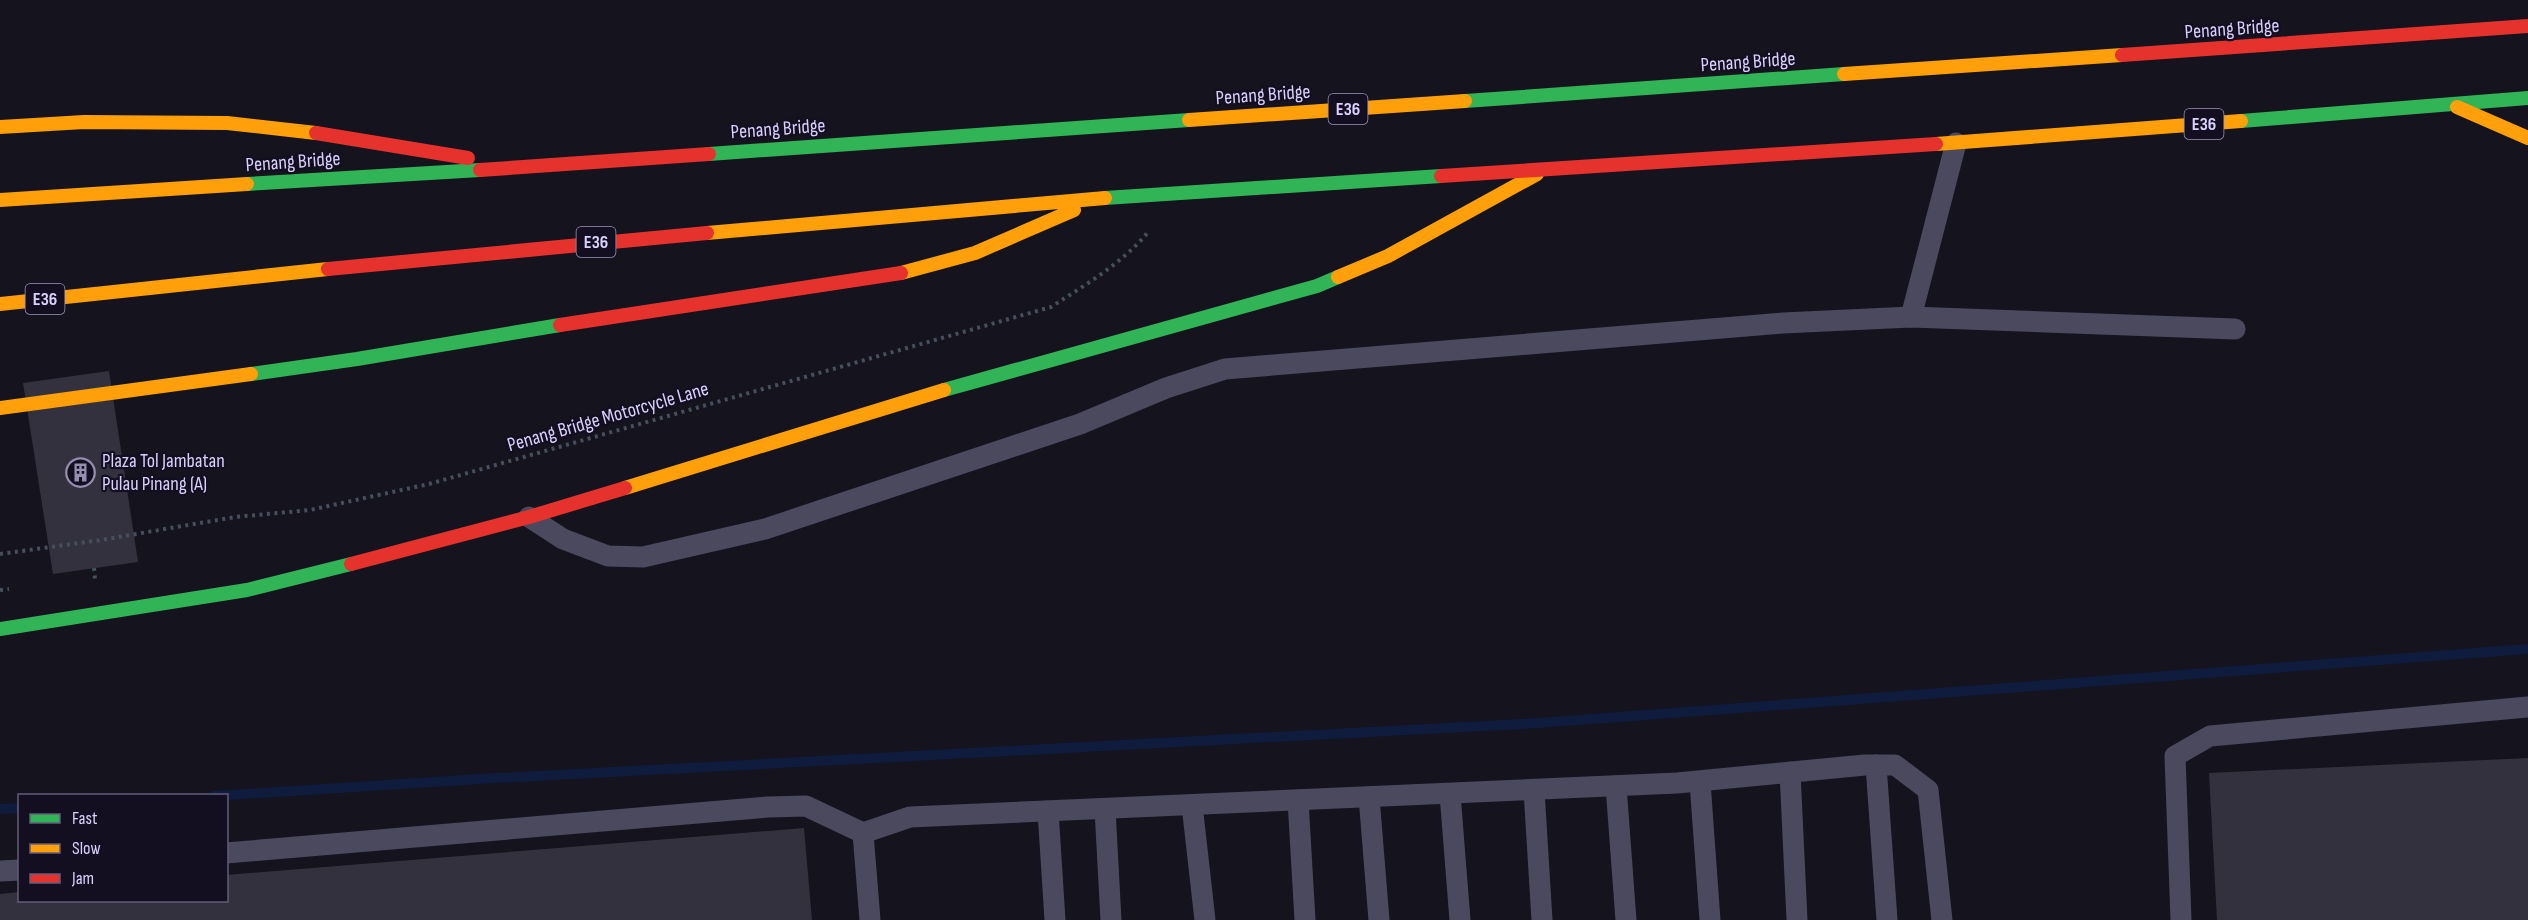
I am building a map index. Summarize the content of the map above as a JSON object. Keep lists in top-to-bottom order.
{
  "streets": {
    "highway": ["Penang Bridge", "E36"],
    "path": ["Penang Bridge Motorcycle Lane"]
  },
  "crossings": [
    ["E36", "Penang Bridge Motorcycle Lane"]
  ],
  "places": {
    "building": ["Plaza Tol Jambatan Pulau Pinang (A)"]
  },
  "legend": ["Fast", "Slow", "Jam"]
}
